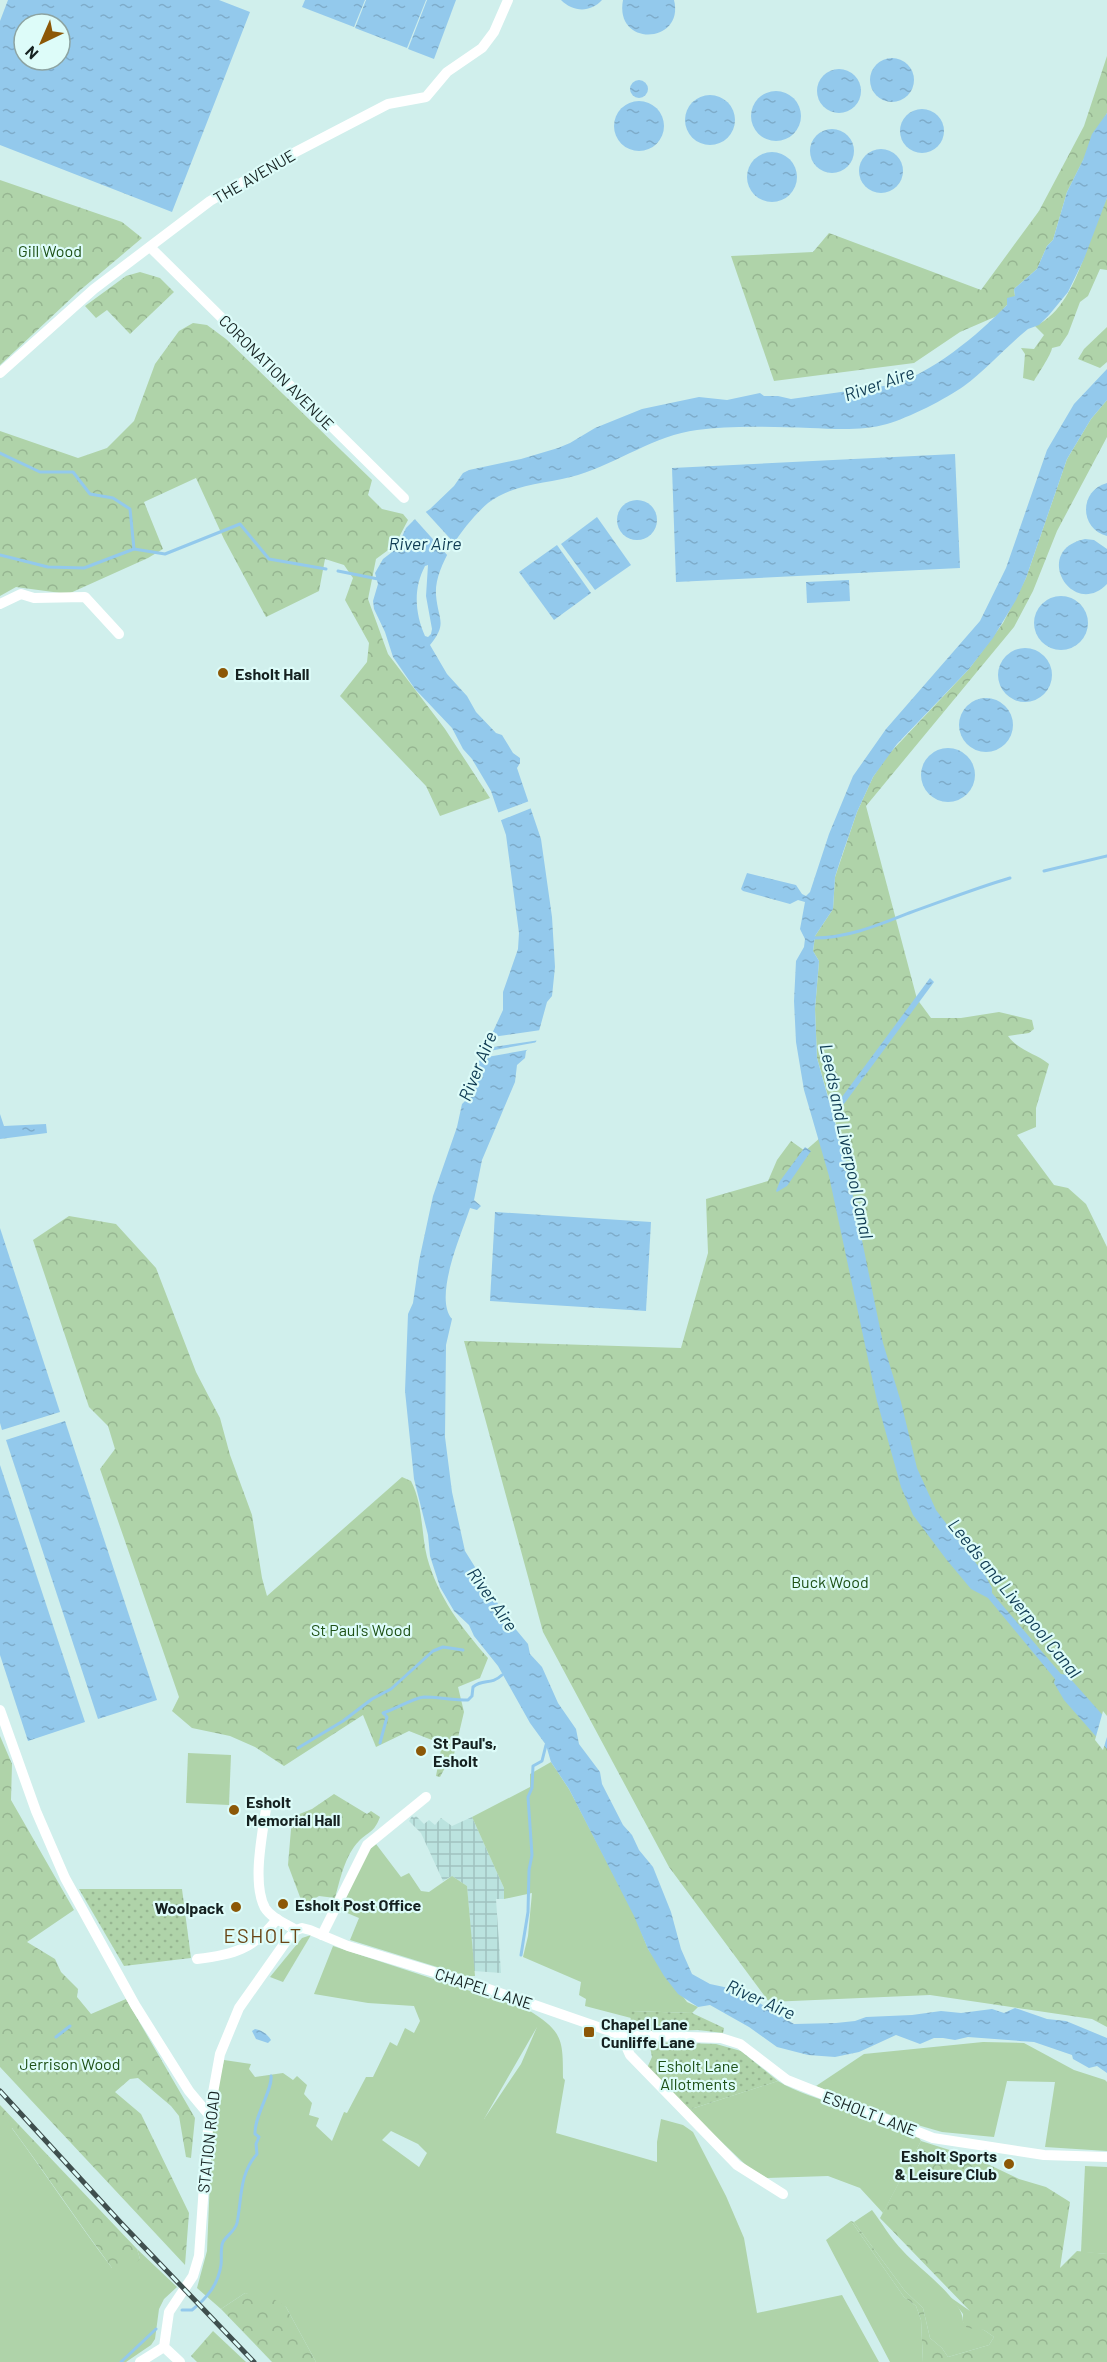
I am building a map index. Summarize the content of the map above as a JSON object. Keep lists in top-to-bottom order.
{
  "streets": {
    "street": [
      "THE AVENUE",
      "CORONATION AVENUE",
      "CHAPEL LANE",
      "ESHOLT LANE",
      "STATION ROAD"
    ]
  },
  "crossings": [
    ["THE AVENUE", "CORONATION AVENUE"],
    ["CHAPEL LANE", "ESHOLT LANE"],
    ["CHAPEL LANE", "STATION ROAD"]
  ],
  "districts": ["ESHOLT"],
  "water": ["River Aire", "Leeds and Liverpool Canal"],
  "parks": [
    "Gill Wood",
    "Buck Wood",
    "St Paul's Wood",
    "Jerrison Wood",
    "Esholt Lane Allotments"
  ],
  "places": {
    "other": [
      "Esholt Hall",
      "St Paul's, Esholt",
      "Esholt Memorial Hall",
      "Esholt Post Office",
      "Woolpack",
      "Esholt Sports & Leisure Club"
    ],
    "transit": ["Chapel Lane Cunliffe Lane"]
  },
  "north": "bottom left"
}
